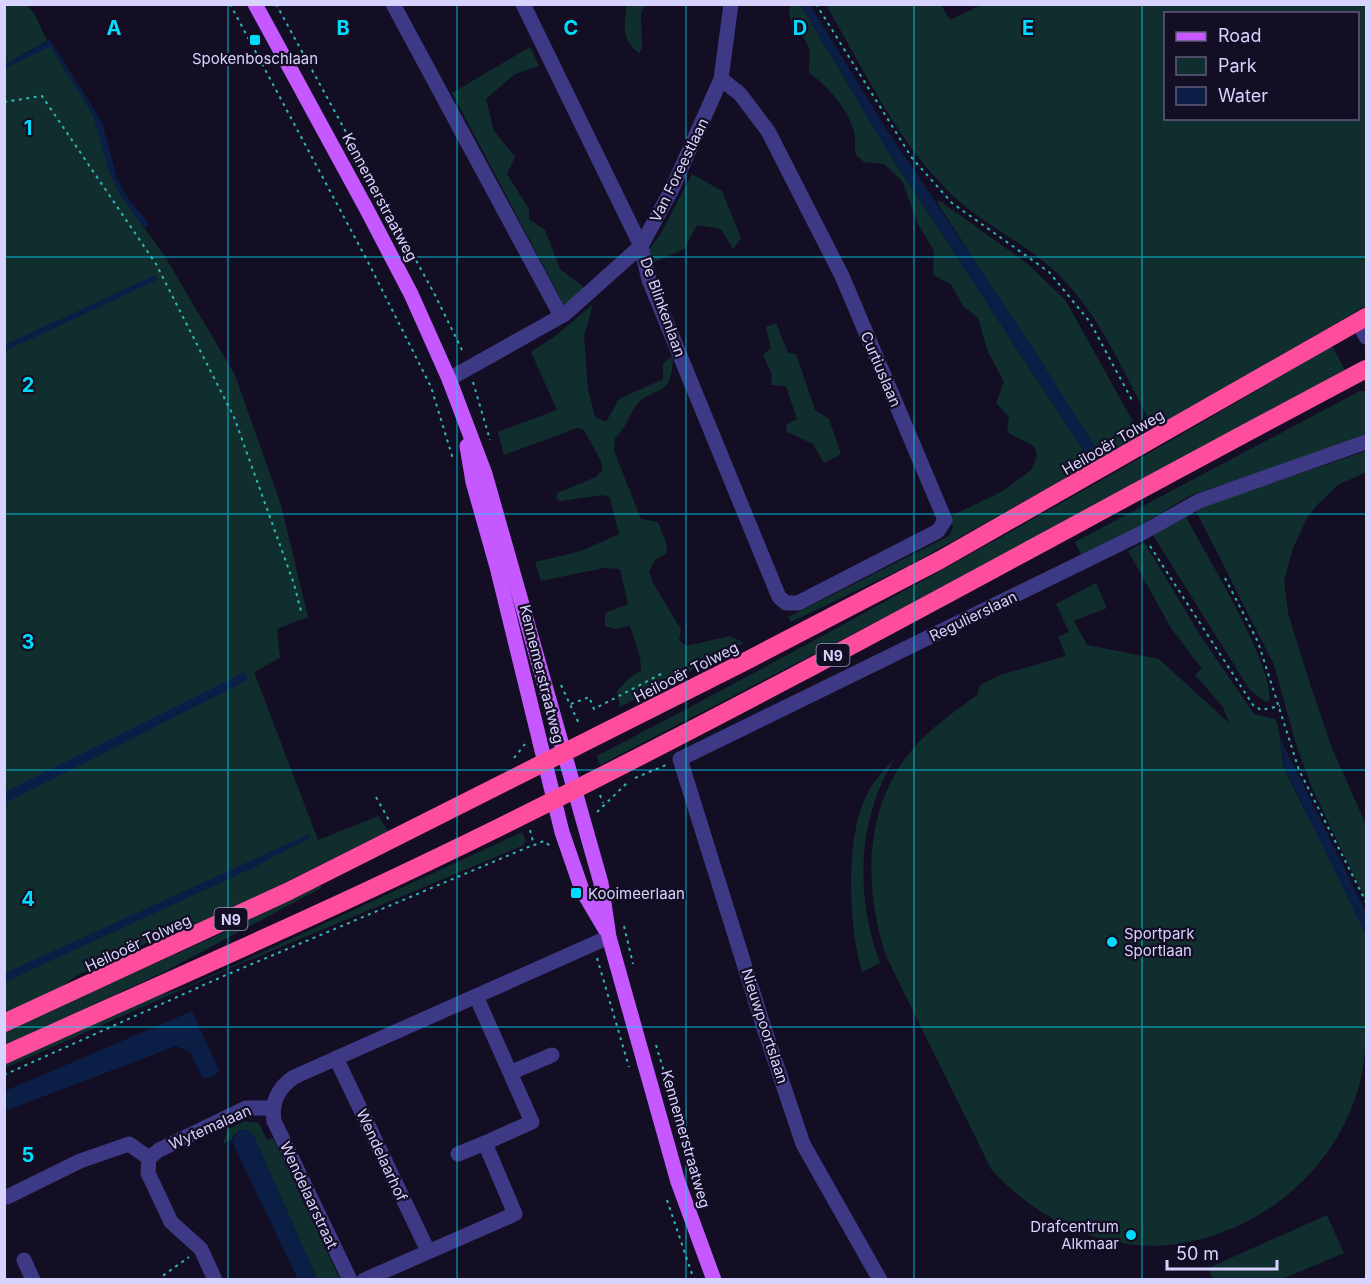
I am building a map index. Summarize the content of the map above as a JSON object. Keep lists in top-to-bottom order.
{
  "streets": {
    "highway": ["Heilooër Tolweg", "N9"],
    "main road": ["Kennemerstraatweg"],
    "street": [
      "Van Foreestlaan",
      "De Blinkenlaan",
      "Curtiuslaan",
      "Regulierslaan",
      "Nieuwpoortslaan",
      "Wytemalaan",
      "Wendelaarhof",
      "Wendelaarstraat"
    ]
  },
  "crossings": [
    ["Van Foreestlaan", "Kennemerstraatweg"],
    ["Van Foreestlaan", "De Blinkenlaan"],
    ["Van Foreestlaan", "Curtiuslaan"],
    ["Kennemerstraatweg", "Heilooër Tolweg"],
    ["Kennemerstraatweg", "N9"],
    ["De Blinkenlaan", "Curtiuslaan"],
    ["Regulierslaan", "Nieuwpoortslaan"],
    ["Wytemalaan", "Wendelaarstraat"]
  ],
  "places": {
    "transit": ["Spokenboschlaan", "Kooimeerlaan"],
    "other": ["Sportpark Sportlaan", "Drafcentrum Alkmaar"]
  },
  "legend": ["Road", "Park", "Water"],
  "scale_bar": "50 m",
  "grid": {
    "columns": [
      "A",
      "B",
      "C",
      "D",
      "E"
    ],
    "rows": [
      "1",
      "2",
      "3",
      "4",
      "5"
    ]
  }
}
